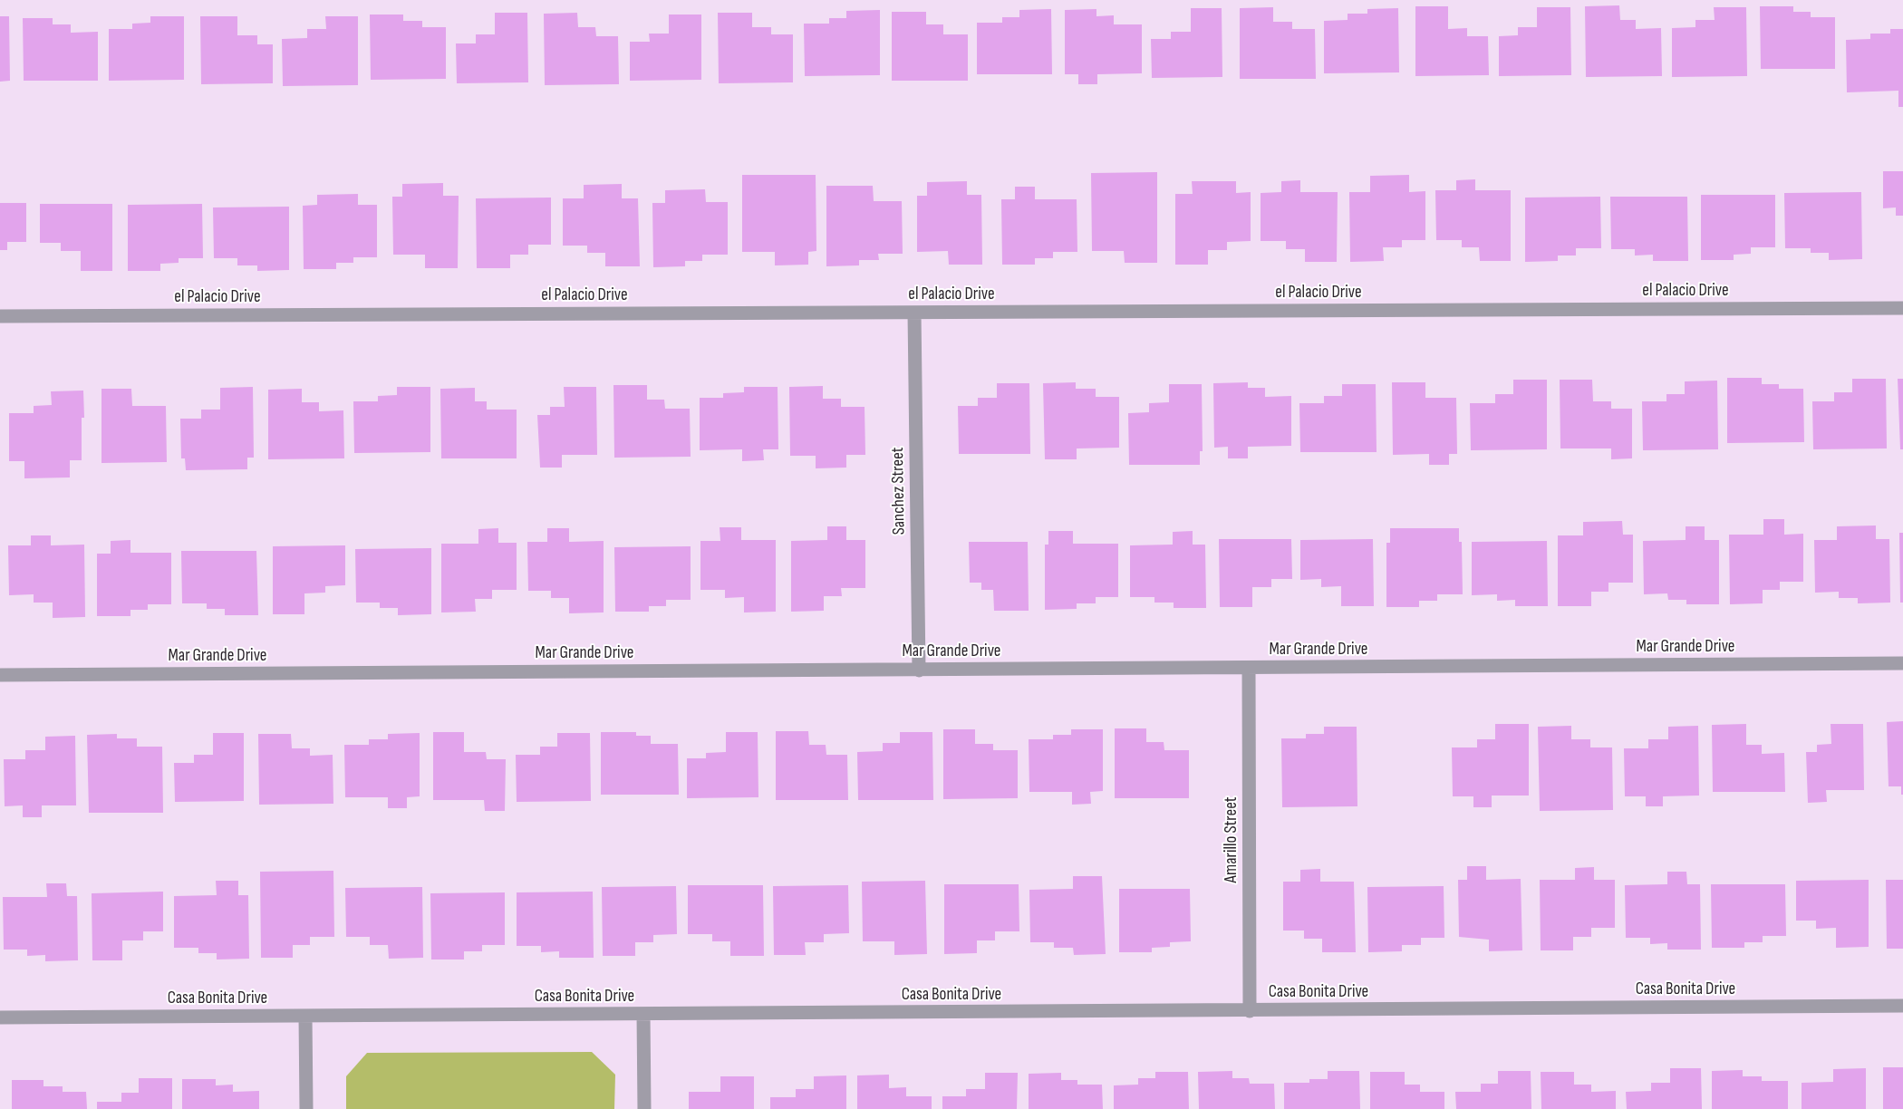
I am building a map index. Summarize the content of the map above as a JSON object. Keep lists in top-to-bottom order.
{
  "streets": {
    "street": [
      "el Palacio Drive",
      "Sanchez Street",
      "Mar Grande Drive",
      "Amarillo Street",
      "Casa Bonita Drive"
    ]
  },
  "crossings": [
    ["el Palacio Drive", "Sanchez Street"],
    ["Sanchez Street", "Mar Grande Drive"],
    ["Mar Grande Drive", "Amarillo Street"],
    ["Amarillo Street", "Casa Bonita Drive"]
  ]
}
